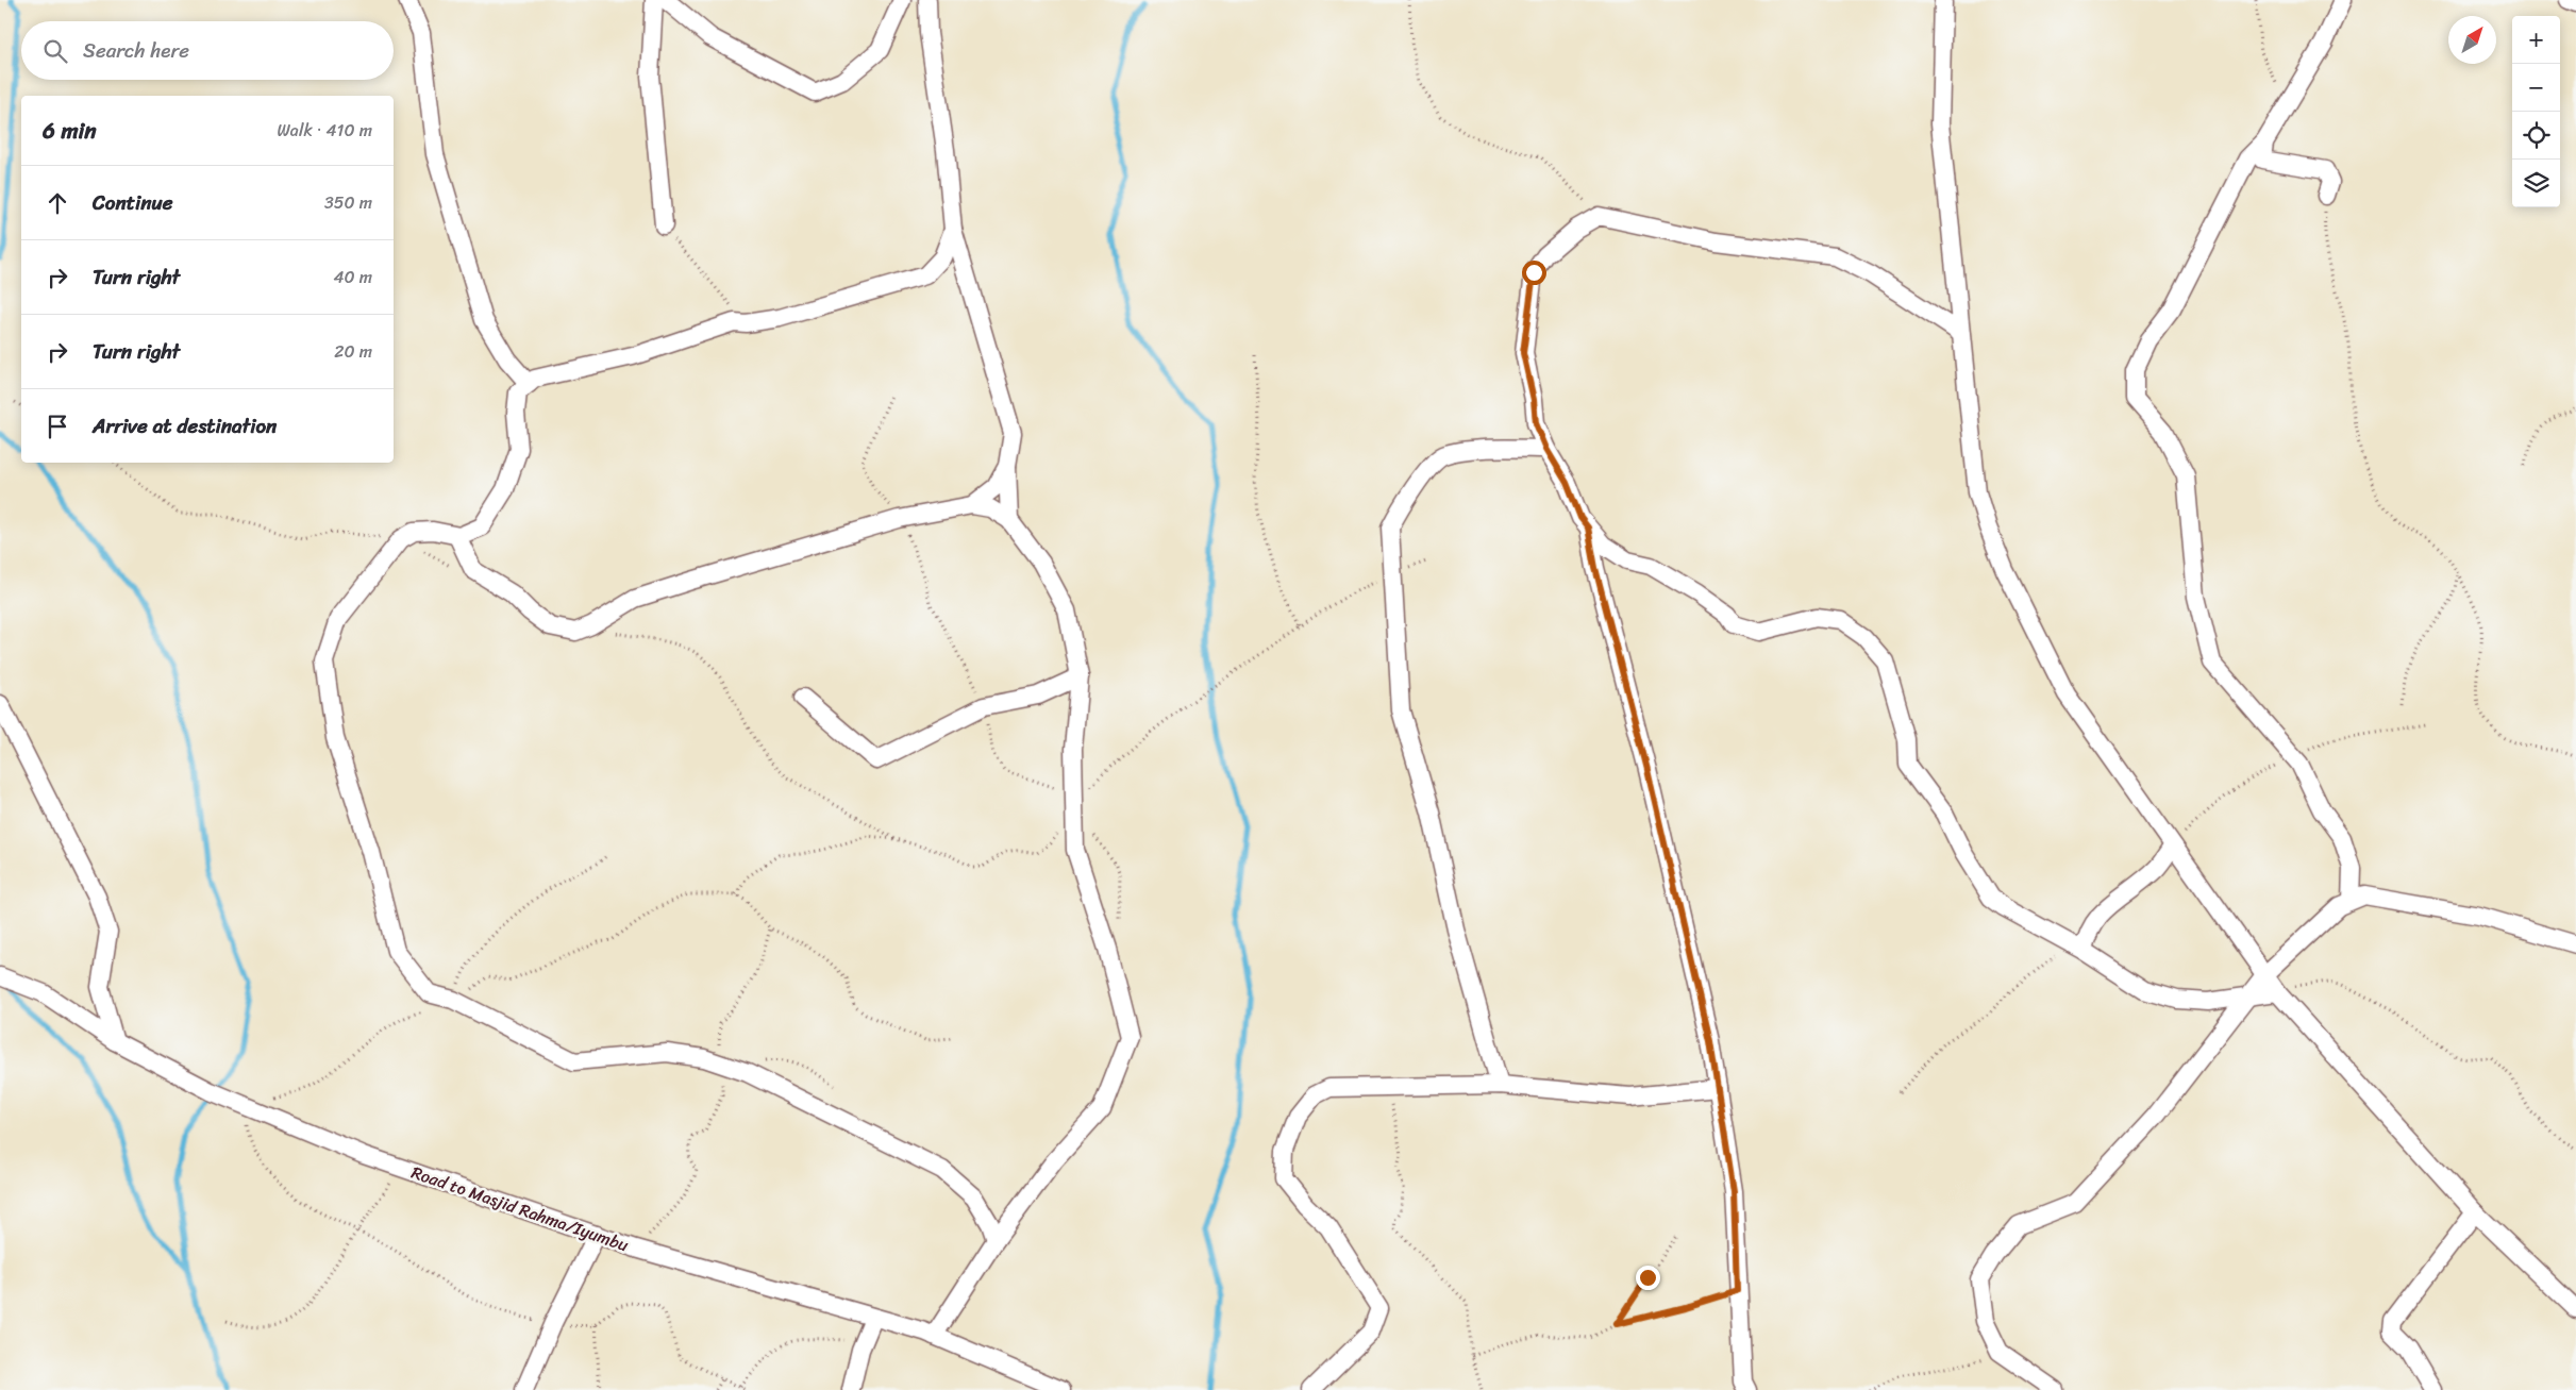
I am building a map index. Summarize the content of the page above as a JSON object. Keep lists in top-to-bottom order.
{
  "streets": {
    "street": ["Road to Masjid Rahma/Iyumbu"]
  },
  "north": "top right",
  "page": {
    "map_buttons": ["+", "−"],
    "search": "Search here",
    "heading": ["6 min", "Walk · 410 m"],
    "list": [
      ["Continue", "350 m"],
      ["Turn right", "40 m"],
      ["Turn right", "20 m"],
      "Arrive at destination"
    ]
  }
}
